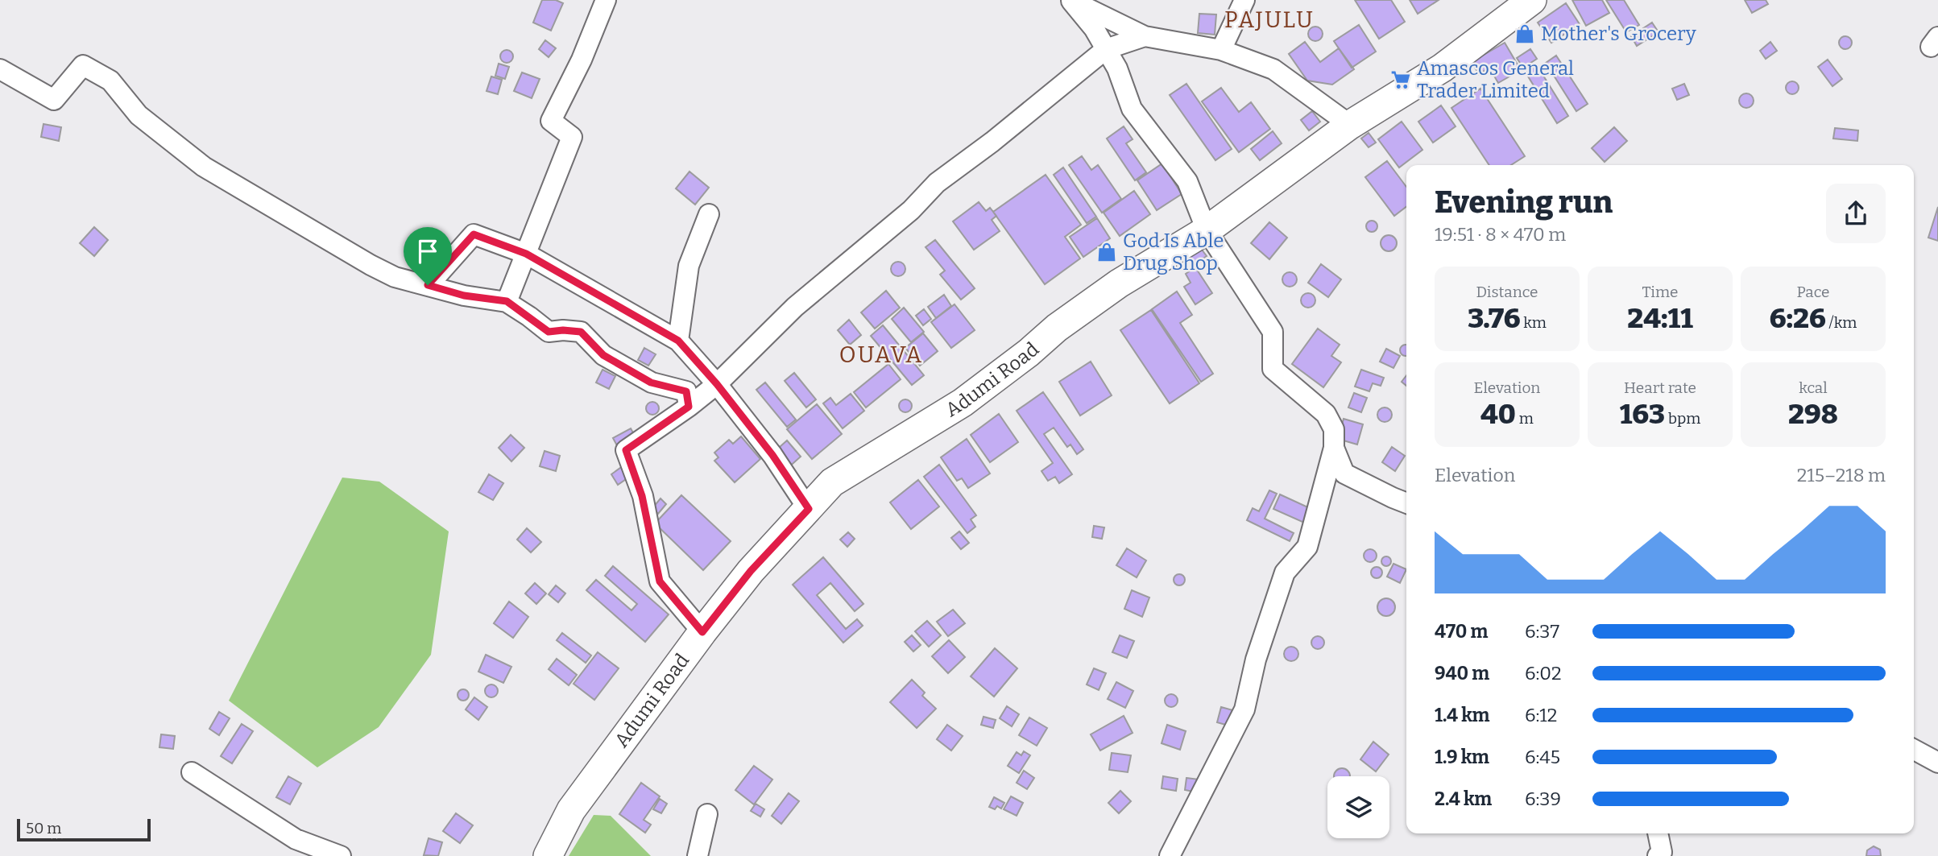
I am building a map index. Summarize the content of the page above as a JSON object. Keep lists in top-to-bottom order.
{
  "streets": {
    "main road": ["Adumi Road"]
  },
  "districts": ["PAJULU", "OUAVA"],
  "places": {
    "shop": ["Mother's Grocery", "God Is Able Drug Shop"],
    "supermarket": ["Amascos General Trader Limited"]
  },
  "scale_bar": "50 m",
  "page": {
    "heading": ["Evening run", "19:51 · 8 × 470 m"],
    "stats": [
      ["Distance", "3.76 km"],
      ["Time", "24:11"],
      ["Pace", "6:26 /km"],
      ["Elevation", "40 m"],
      ["Heart rate", "163 bpm"],
      ["kcal", "298"]
    ],
    "chart": ["Elevation", "215–218 m"],
    "list": [
      {
        "name": "470 m",
        "note": "6:37"
      },
      {
        "name": "940 m",
        "note": "6:02"
      },
      {
        "name": "1.4 km",
        "note": "6:12"
      },
      {
        "name": "1.9 km",
        "note": "6:45"
      },
      {
        "name": "2.4 km",
        "note": "6:39"
      }
    ],
    "scale": "50 m"
  }
}
